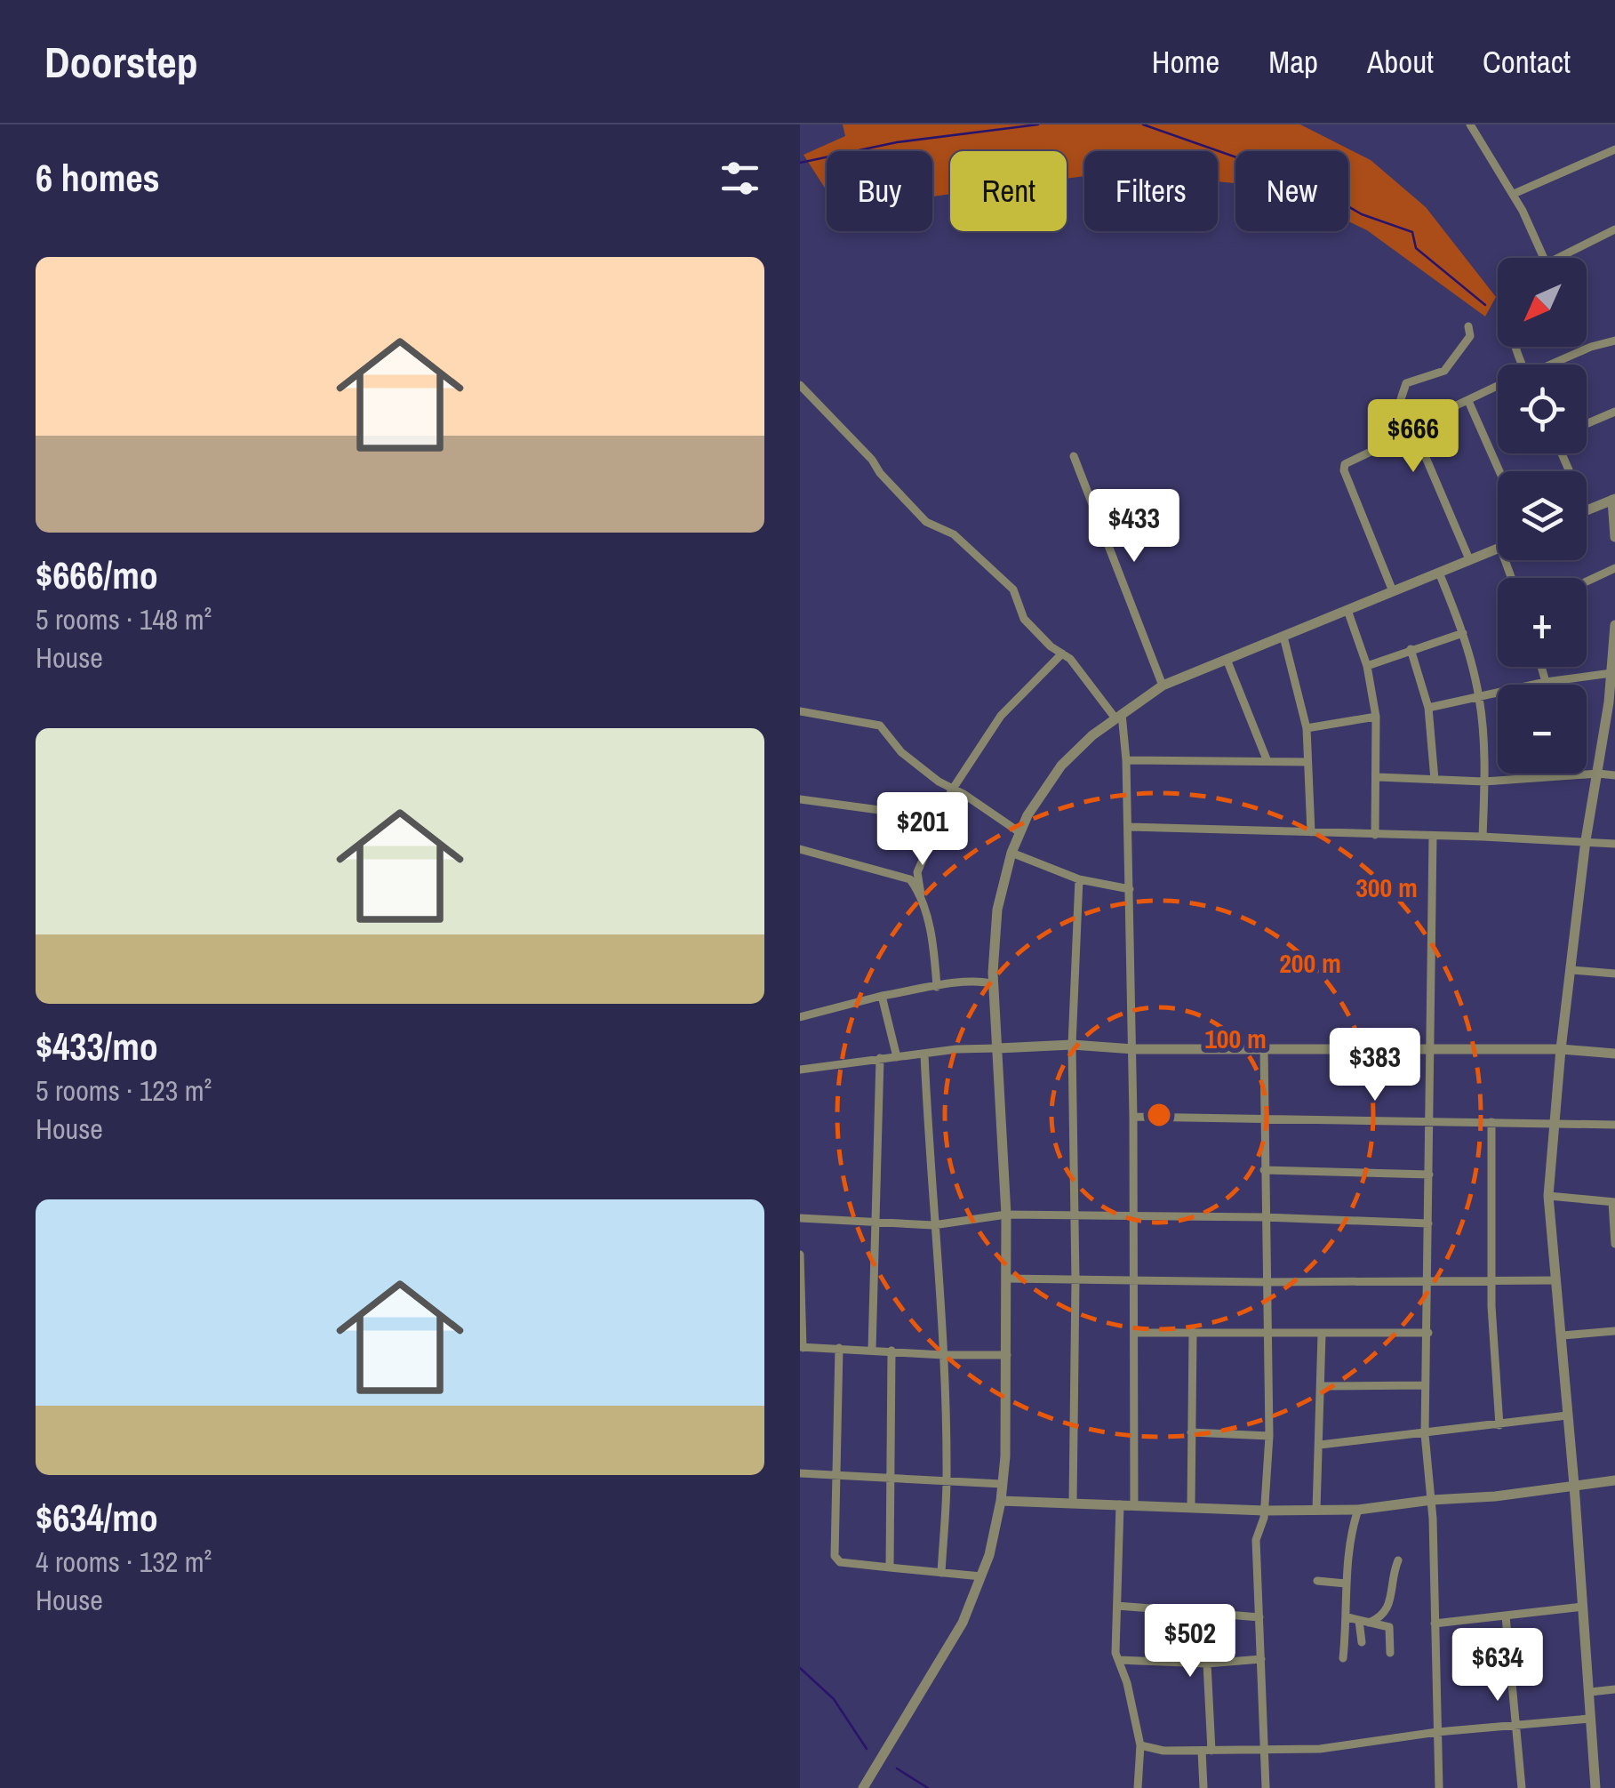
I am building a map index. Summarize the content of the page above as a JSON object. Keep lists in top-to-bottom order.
{
  "north": "bottom left",
  "page": {
    "header": "Doorstep",
    "nav": [
      "Home",
      "Map",
      "About",
      "Contact"
    ],
    "heading": "6 homes",
    "chip": [
      "Buy",
      "Rent",
      "Filters",
      "New"
    ],
    "list": [
      {
        "name": "$666/mo",
        "note": "5 rooms · 148 m² · House"
      },
      {
        "name": "$433/mo",
        "note": "5 rooms · 123 m² · House"
      },
      {
        "name": "$634/mo",
        "note": "4 rooms · 132 m² · House"
      }
    ],
    "map_buttons": ["+", "−"],
    "price": [
      "$666",
      "$433",
      "$201",
      "$383",
      "$502",
      "$634"
    ]
  },
  "rings": ["300 m", "200 m", "100 m"]
}
